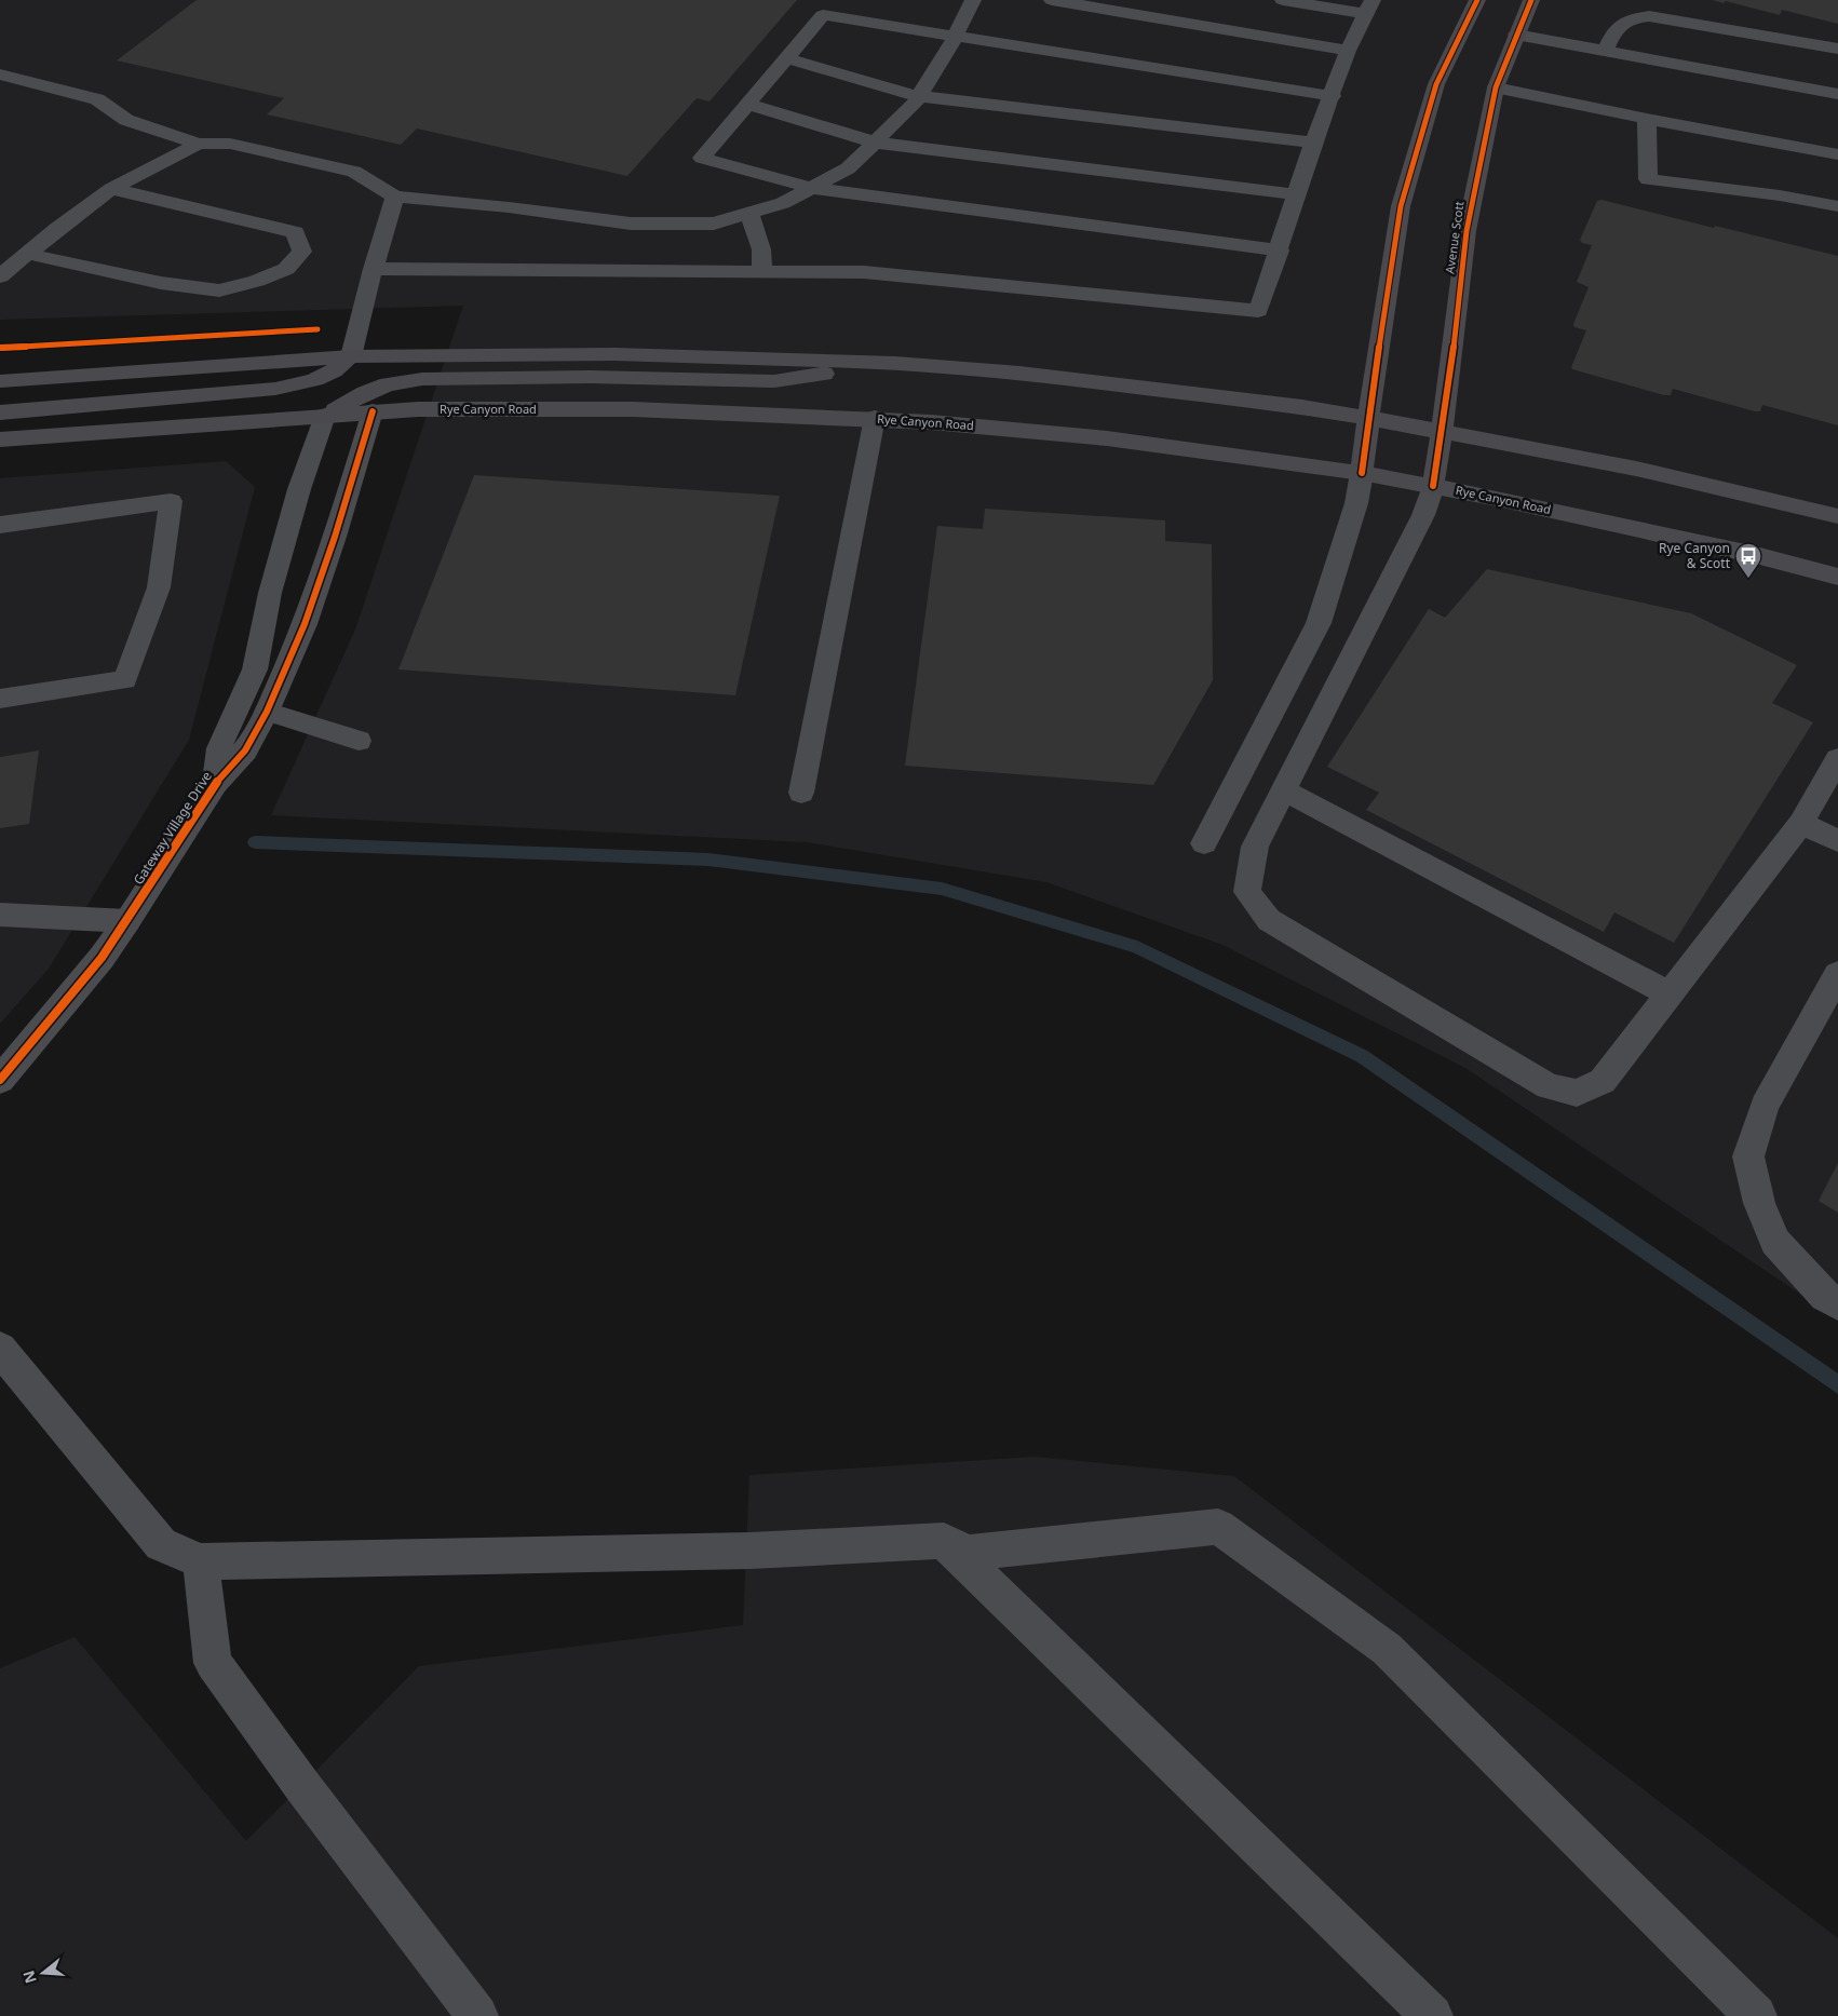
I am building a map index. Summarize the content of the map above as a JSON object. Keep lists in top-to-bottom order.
{
  "streets": {
    "main road": ["Avenue Scott", "Rye Canyon Road"],
    "street": ["Gateway Village Drive"]
  },
  "crossings": [
    ["Avenue Scott", "Rye Canyon Road"],
    ["Rye Canyon Road", "Gateway Village Drive"]
  ],
  "places": {
    "bus stop": ["Rye Canyon & Scott"]
  },
  "north": "left"
}
